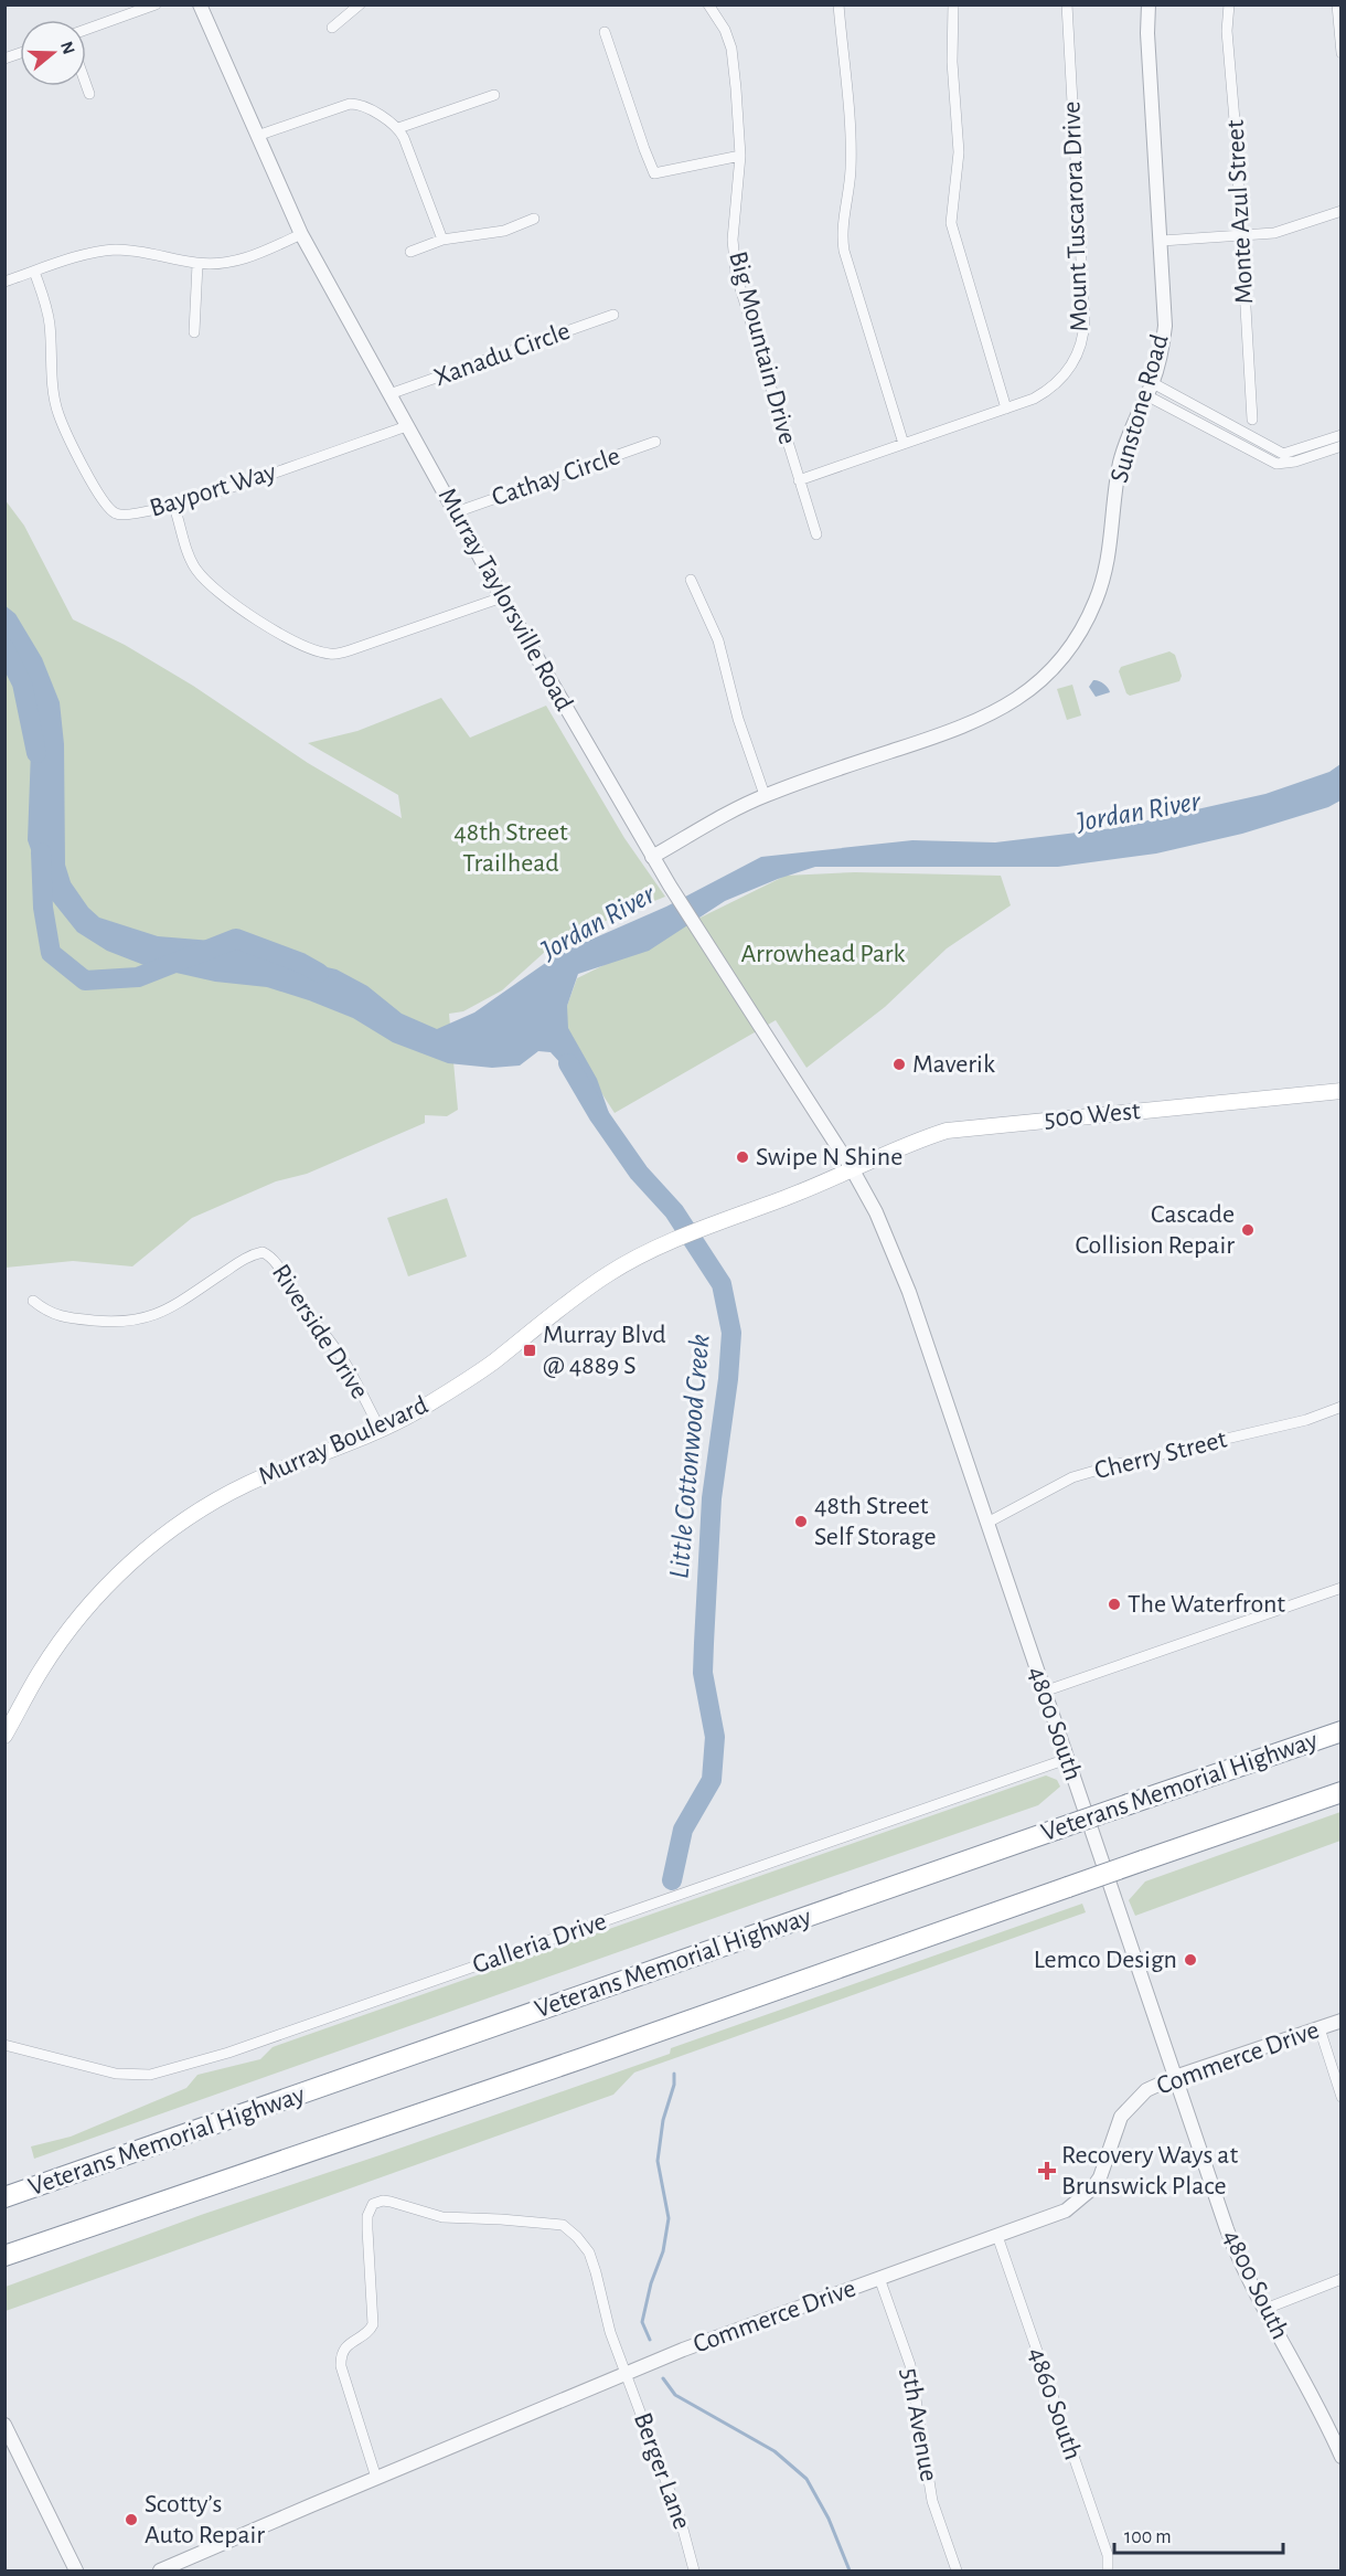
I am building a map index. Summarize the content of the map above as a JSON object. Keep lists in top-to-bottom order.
{
  "streets": {
    "highway": ["Veterans Memorial Highway"],
    "main road": ["500 West", "Murray Boulevard"],
    "street": [
      "Monte Azul Street",
      "Mount Tuscarora Drive",
      "Big Mountain Drive",
      "Xanadu Circle",
      "Sunstone Road",
      "Cathay Circle",
      "Bayport Way",
      "Murray Taylorsville Road",
      "Riverside Drive",
      "Cherry Street",
      "4800 South",
      "Galleria Drive",
      "Commerce Drive",
      "4860 South",
      "5th Avenue",
      "Berger Lane"
    ]
  },
  "crossings": [
    ["Mount Tuscarora Drive", "Big Mountain Drive"],
    ["Xanadu Circle", "Murray Taylorsville Road"],
    ["Sunstone Road", "Murray Taylorsville Road"],
    ["Cathay Circle", "Murray Taylorsville Road"],
    ["Bayport Way", "Murray Taylorsville Road"],
    ["Murray Taylorsville Road", "500 West"],
    ["Murray Taylorsville Road", "Murray Boulevard"],
    ["Murray Taylorsville Road", "4800 South"],
    ["500 West", "Murray Boulevard"],
    ["500 West", "4800 South"],
    ["Riverside Drive", "Murray Boulevard"],
    ["Murray Boulevard", "4800 South"],
    ["Cherry Street", "4800 South"],
    ["4800 South", "Galleria Drive"],
    ["4800 South", "Commerce Drive"],
    ["Commerce Drive", "4860 South"],
    ["Commerce Drive", "5th Avenue"],
    ["Commerce Drive", "Berger Lane"]
  ],
  "water": ["Jordan River", "Little Cottonwood Creek"],
  "parks": ["48th Street Trailhead", "Arrowhead Park"],
  "places": {
    "other": [
      "Maverik",
      "Swipe N Shine",
      "Cascade Collision Repair",
      "48th Street Self Storage",
      "The Waterfront",
      "Lemco Design",
      "Scotty’s Auto Repair"
    ],
    "transit": ["Murray Blvd @ 4889 S"],
    "health": ["Recovery Ways at Brunswick Place"]
  },
  "scale_bar": "100 m",
  "north": "right"
}
